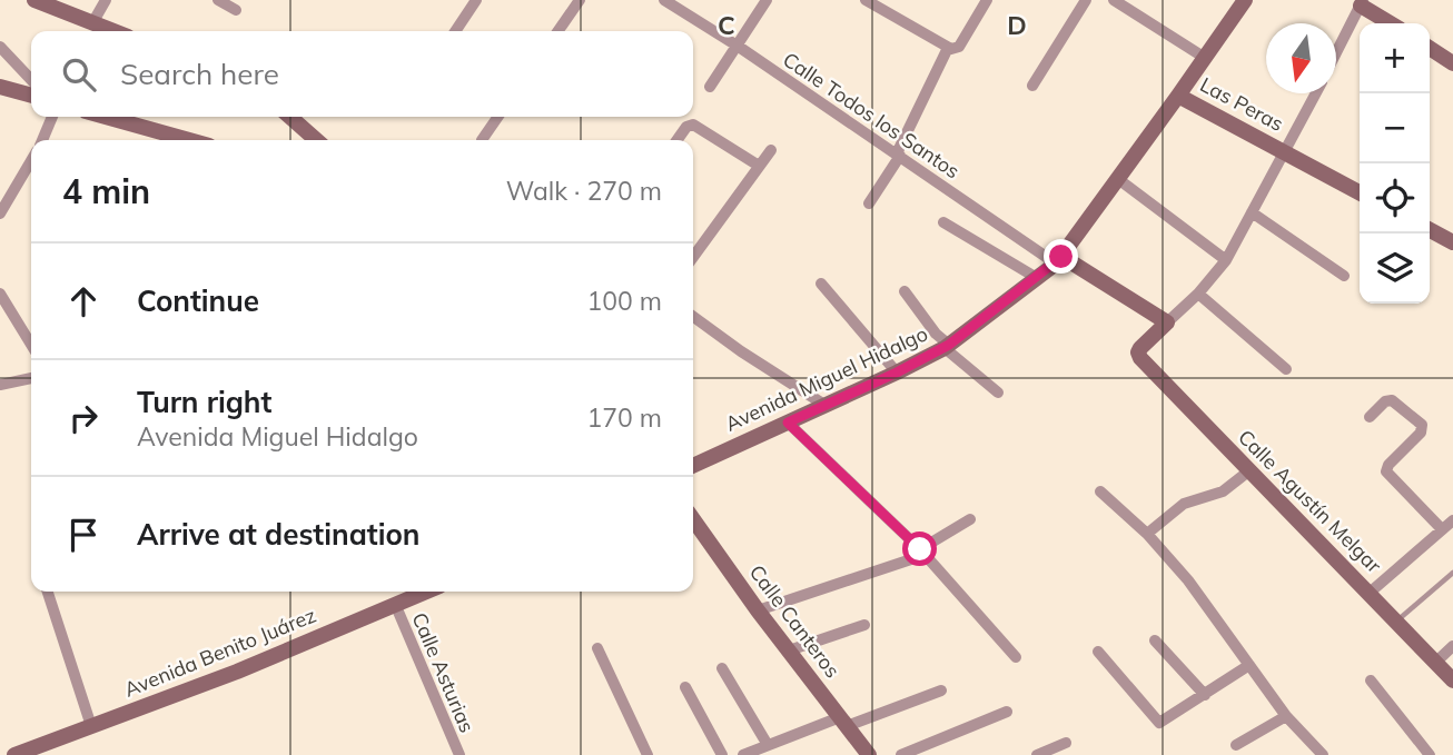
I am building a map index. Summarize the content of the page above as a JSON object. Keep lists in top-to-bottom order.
{
  "streets": {
    "street": [
      "Las Peras",
      "Calle Todos los Santos",
      "Avenida Miguel Hidalgo",
      "Calle Agustín Melgar",
      "Calle Canteros",
      "Avenida Benito Juárez",
      "Calle Asturias"
    ]
  },
  "crossings": [
    ["Las Peras", "Avenida Miguel Hidalgo"],
    ["Calle Todos los Santos", "Avenida Miguel Hidalgo"],
    ["Avenida Benito Juárez", "Calle Asturias"]
  ],
  "north": "bottom",
  "page": {
    "map_buttons": ["+", "−"],
    "search": "Search here",
    "heading": ["4 min", "Walk · 270 m"],
    "list": [
      ["Continue", "100 m"],
      ["Turn right", "Avenida Miguel Hidalgo", "170 m"],
      "Arrive at destination"
    ]
  },
  "grid": {
    "columns": ["C", "D"]
  }
}
